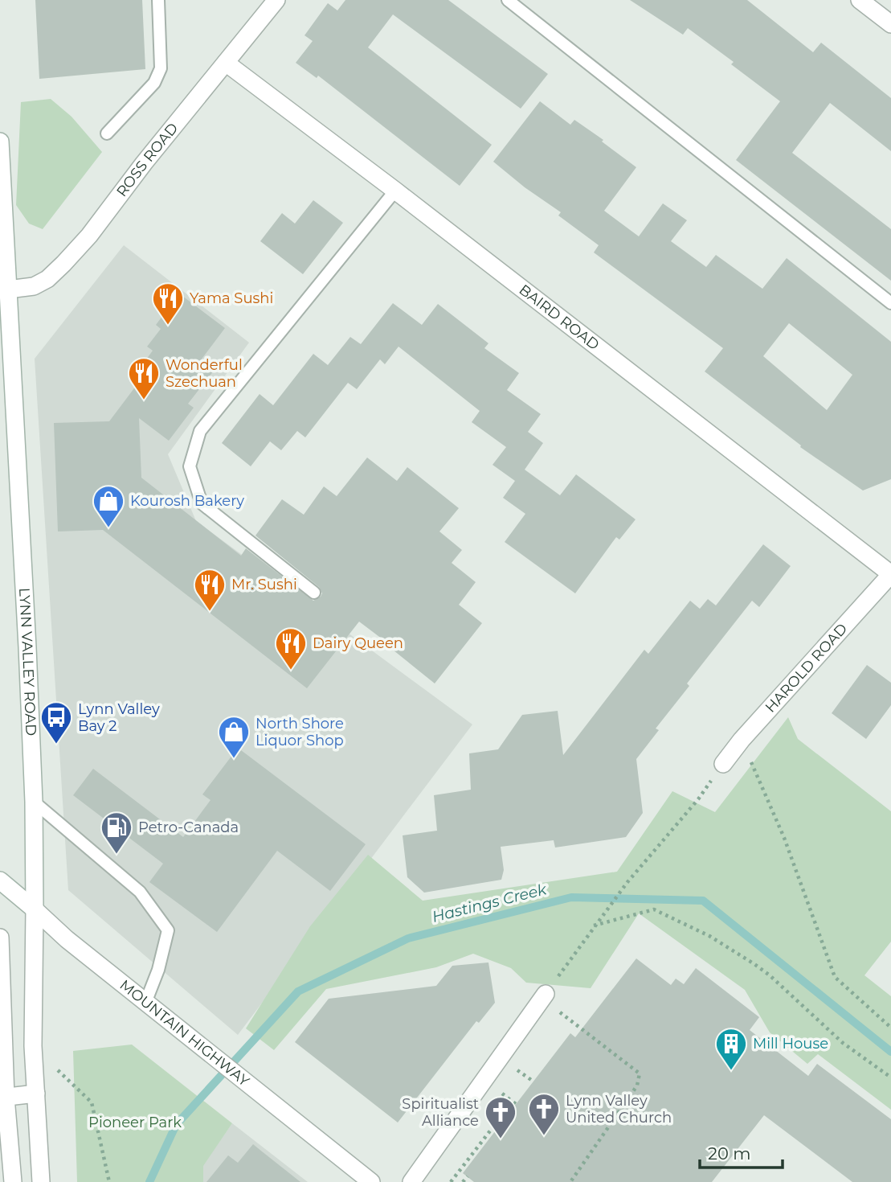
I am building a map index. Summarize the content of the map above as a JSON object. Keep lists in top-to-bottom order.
{
  "streets": {
    "street": [
      "ROSS ROAD",
      "BAIRD ROAD",
      "LYNN VALLEY ROAD",
      "HAROLD ROAD",
      "MOUNTAIN HIGHWAY"
    ]
  },
  "crossings": [
    ["ROSS ROAD", "BAIRD ROAD"],
    ["ROSS ROAD", "LYNN VALLEY ROAD"],
    ["BAIRD ROAD", "HAROLD ROAD"],
    ["LYNN VALLEY ROAD", "MOUNTAIN HIGHWAY"]
  ],
  "water": ["Hastings Creek"],
  "parks": ["Pioneer Park"],
  "places": {
    "restaurant": [
      "Yama Sushi",
      "Wonderful Szechuan",
      "Mr. Sushi",
      "Dairy Queen"
    ],
    "shop": ["Kourosh Bakery", "North Shore Liquor Shop"],
    "bus stop": ["Lynn Valley Bay 2"],
    "fuel station": ["Petro-Canada"],
    "building": ["Mill House"],
    "church": ["Lynn Valley United Church", "Spiritualist Alliance"]
  },
  "scale_bar": "20 m"
}
